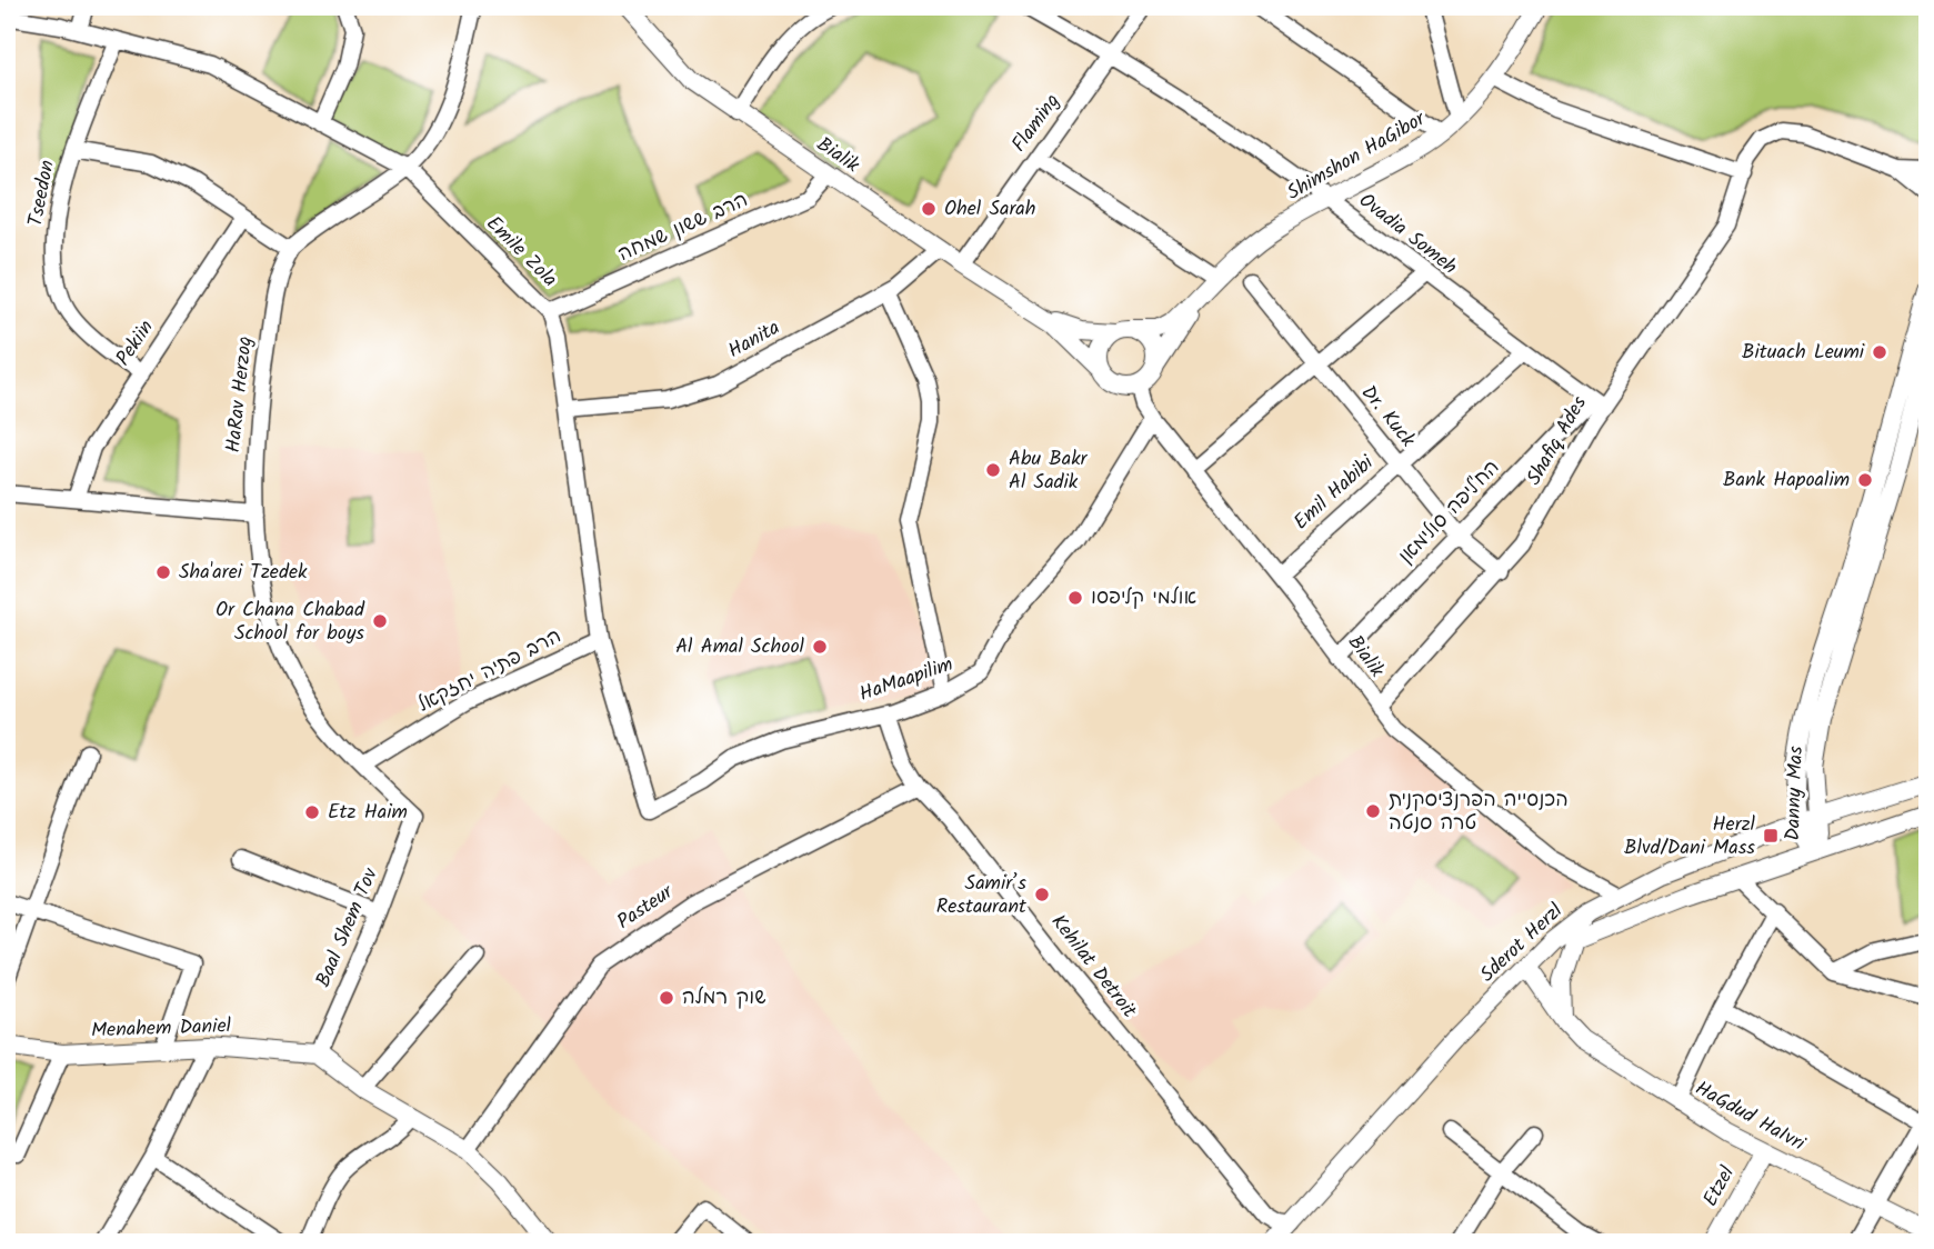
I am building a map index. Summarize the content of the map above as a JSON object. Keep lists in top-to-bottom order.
{
  "streets": {
    "street": [
      "Flaming",
      "Bialik",
      "Shimshon HaGibor",
      "Tseedon",
      "הרב ששון שמחה",
      "Ovadia Someh",
      "Emile Zola",
      "Hanita",
      "Pekiin",
      "HaRav Herzog",
      "Dr. Kuck",
      "Shafiq Ades",
      "Emil Habibi",
      "הח'ליפה סולימאן",
      "הרב פתיה יחזקאל",
      "HaMaapilim",
      "Danny Mas",
      "Pasteur",
      "Baal Shem Tov",
      "Sderot Herzl",
      "Kehilat Detroit",
      "Menahem Daniel",
      "HaGdud HaIvri",
      "Etzel"
    ]
  },
  "crossings": [
    ["Flaming", "Bialik"],
    ["Flaming", "Ovadia Someh"],
    ["Bialik", "Shimshon HaGibor"],
    ["Bialik", "הרב ששון שמחה"],
    ["Bialik", "Hanita"],
    ["Bialik", "Shafiq Ades"],
    ["Bialik", "Emil Habibi"],
    ["Bialik", "הח'ליפה סולימאן"],
    ["Bialik", "HaMaapilim"],
    ["Bialik", "Sderot Herzl"],
    ["Shimshon HaGibor", "Ovadia Someh"],
    ["Tseedon", "Emile Zola"],
    ["Tseedon", "Pekiin"],
    ["הרב ששון שמחה", "Emile Zola"],
    ["Ovadia Someh", "Shafiq Ades"],
    ["Ovadia Someh", "Emil Habibi"],
    ["Ovadia Someh", "הח'ליפה סולימאן"],
    ["Emile Zola", "Hanita"],
    ["Emile Zola", "הרב פתיה יחזקאל"],
    ["Emile Zola", "HaMaapilim"],
    ["HaRav Herzog", "הרב פתיה יחזקאל"],
    ["HaRav Herzog", "Baal Shem Tov"],
    ["Dr. Kuck", "Shafiq Ades"],
    ["Dr. Kuck", "Emil Habibi"],
    ["Dr. Kuck", "הח'ליפה סולימאן"],
    ["Shafiq Ades", "הח'ליפה סולימאן"],
    ["HaMaapilim", "Kehilat Detroit"],
    ["Danny Mas", "Sderot Herzl"],
    ["Pasteur", "Kehilat Detroit"],
    ["Baal Shem Tov", "Menahem Daniel"],
    ["Sderot Herzl", "Kehilat Detroit"],
    ["Sderot Herzl", "HaGdud HaIvri"],
    ["HaGdud HaIvri", "Etzel"]
  ],
  "places": {
    "other": [
      "Ohel Sarah",
      "Bituach Leumi",
      "Abu Bakr Al Sadik",
      "Bank Hapoalim",
      "Sha'arei Tzedek",
      "אולמי קליפסו",
      "Or Chana Chabad School for boys",
      "Al Amal School",
      "הכנסייה הפרנציסקנית טרה סנטה",
      "Etz Haim",
      "Samir’s Restaurant",
      "שוק רמלה"
    ],
    "transit": ["Herzl Blvd/Dani Mass"]
  }
}
